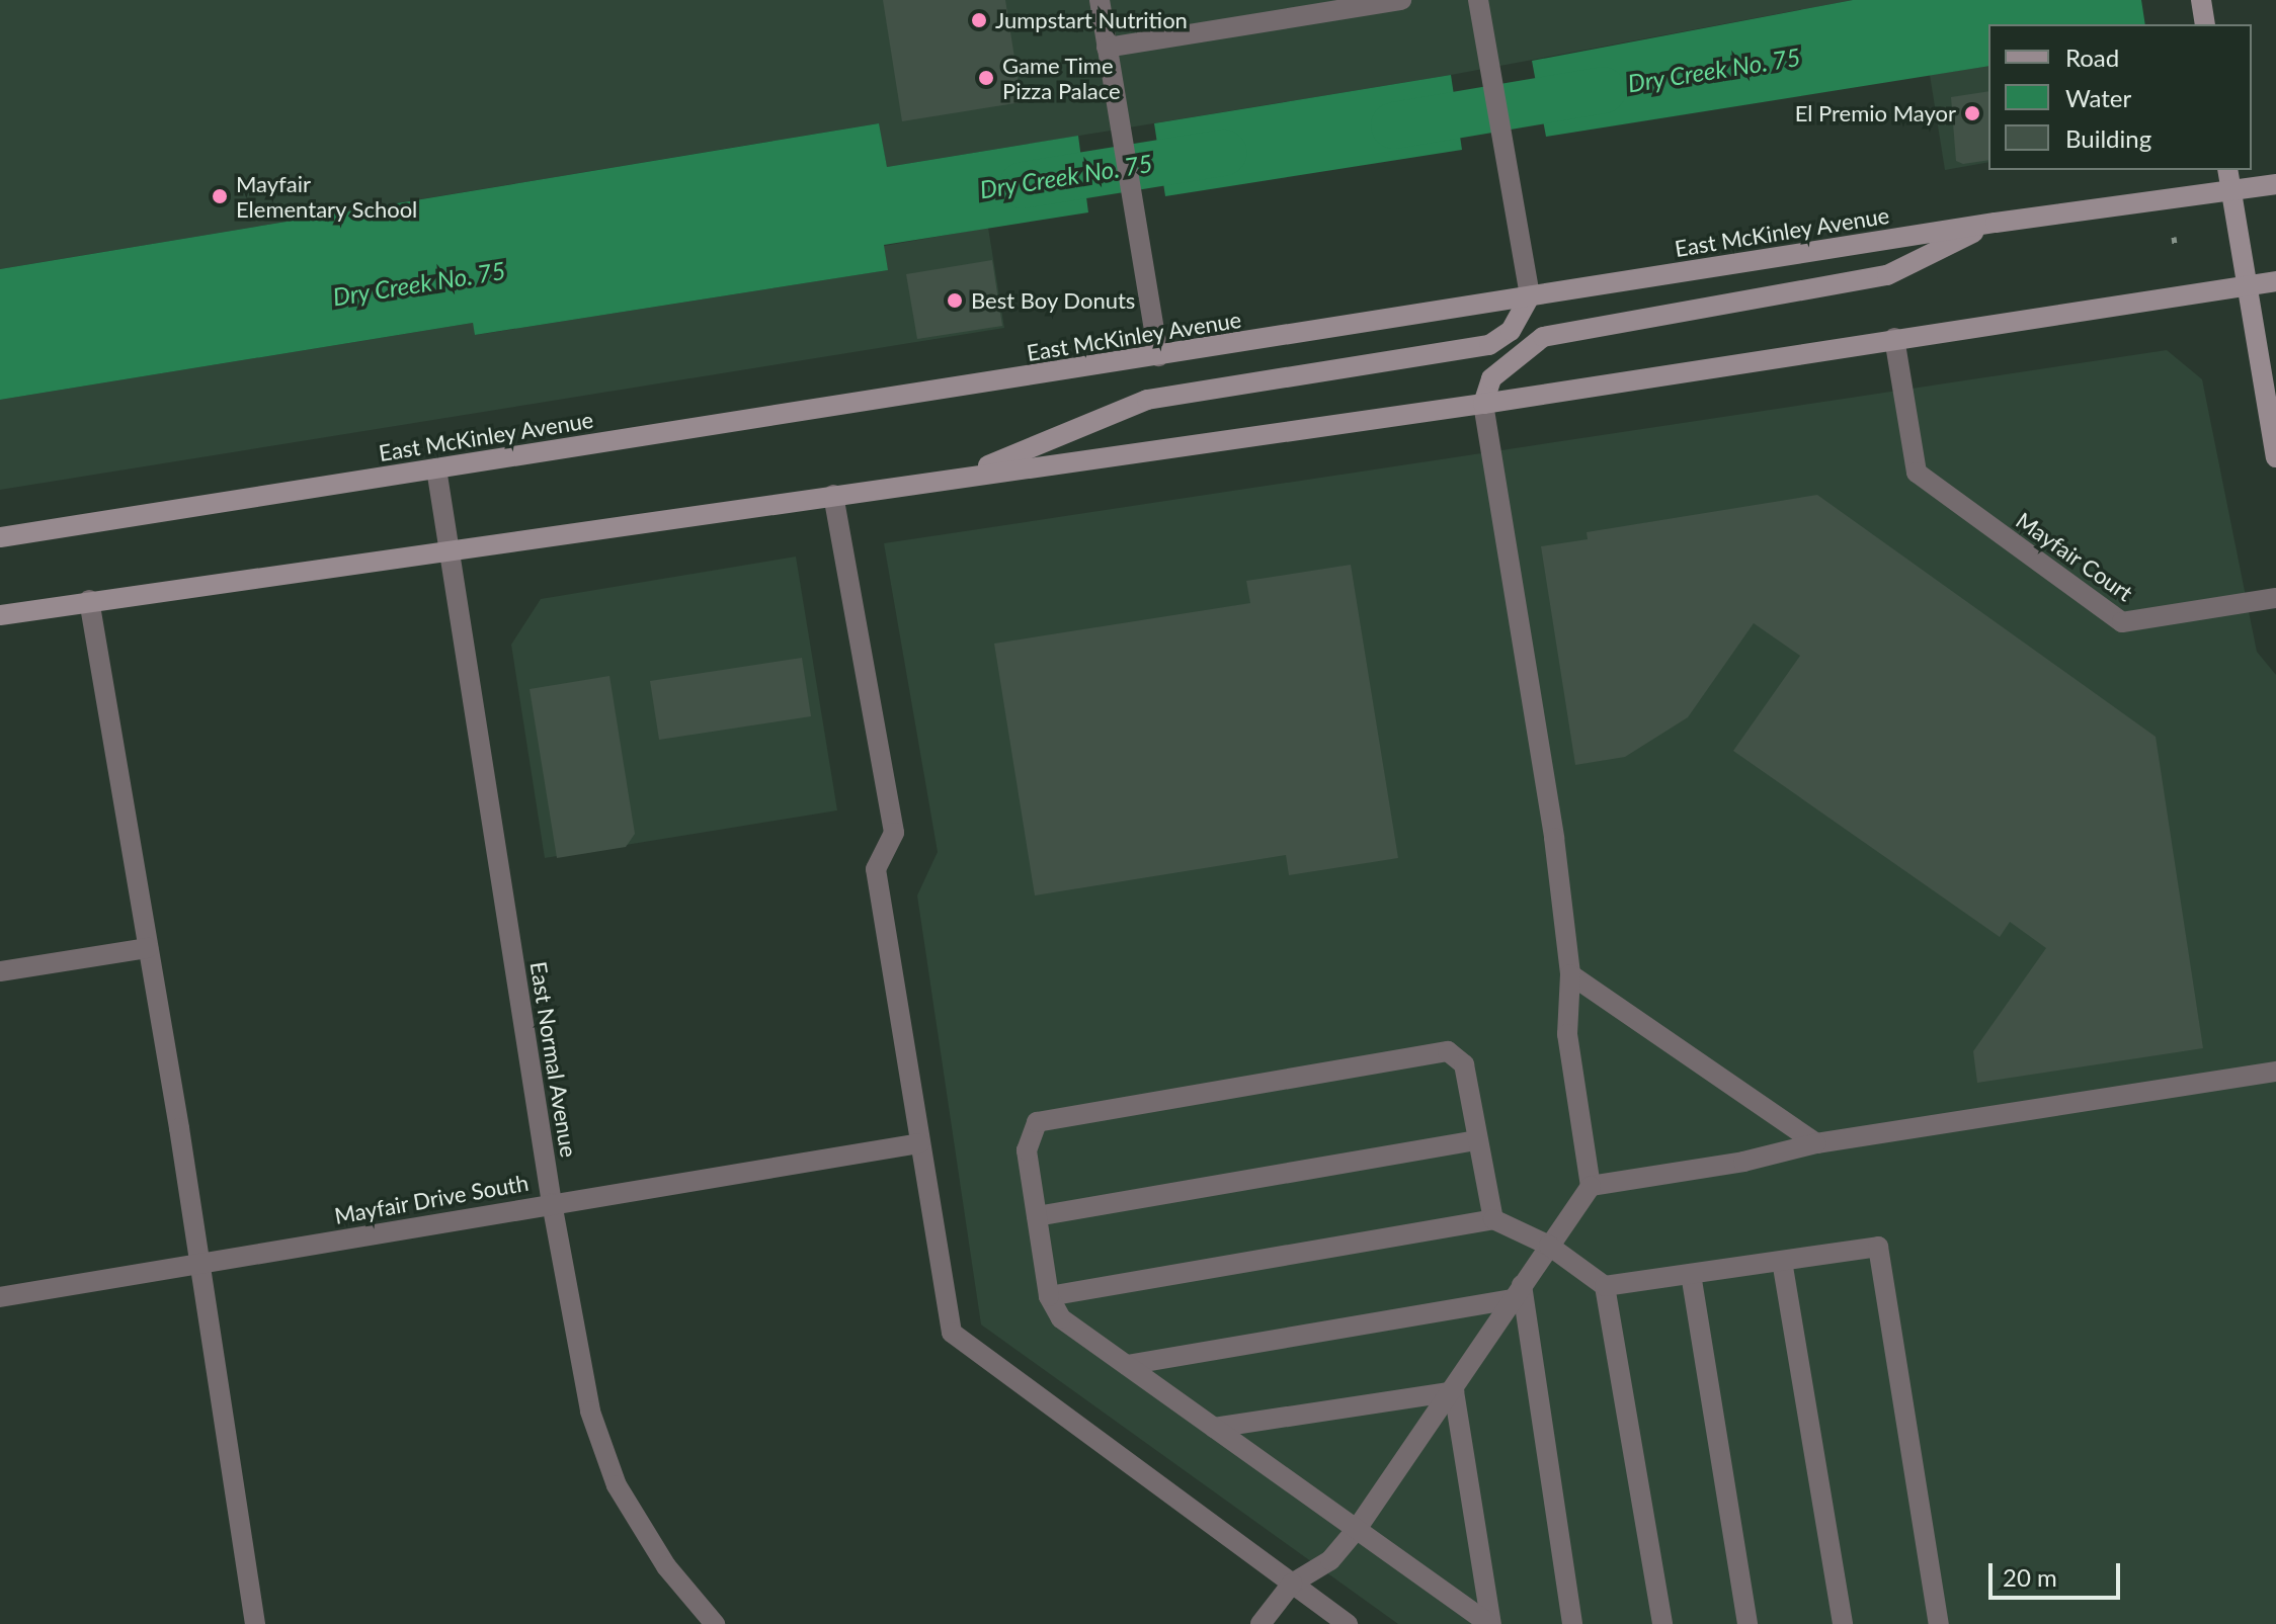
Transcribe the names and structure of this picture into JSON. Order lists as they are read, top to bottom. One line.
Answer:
{"streets":{"main road":["East McKinley Avenue"],"street":["Mayfair Court","East Normal Avenue","Mayfair Drive South"]},"crossings":[["East McKinley Avenue","East Normal Avenue"],["East Normal Avenue","Mayfair Drive South"]],"water":["Dry Creek No. 75"],"places":["Jumpstart Nutrition","Game Time Pizza Palace","El Premio Mayor","Mayfair Elementary School","Best Boy Donuts"],"legend":["Road","Water","Building"],"scale_bar":"20 m"}
